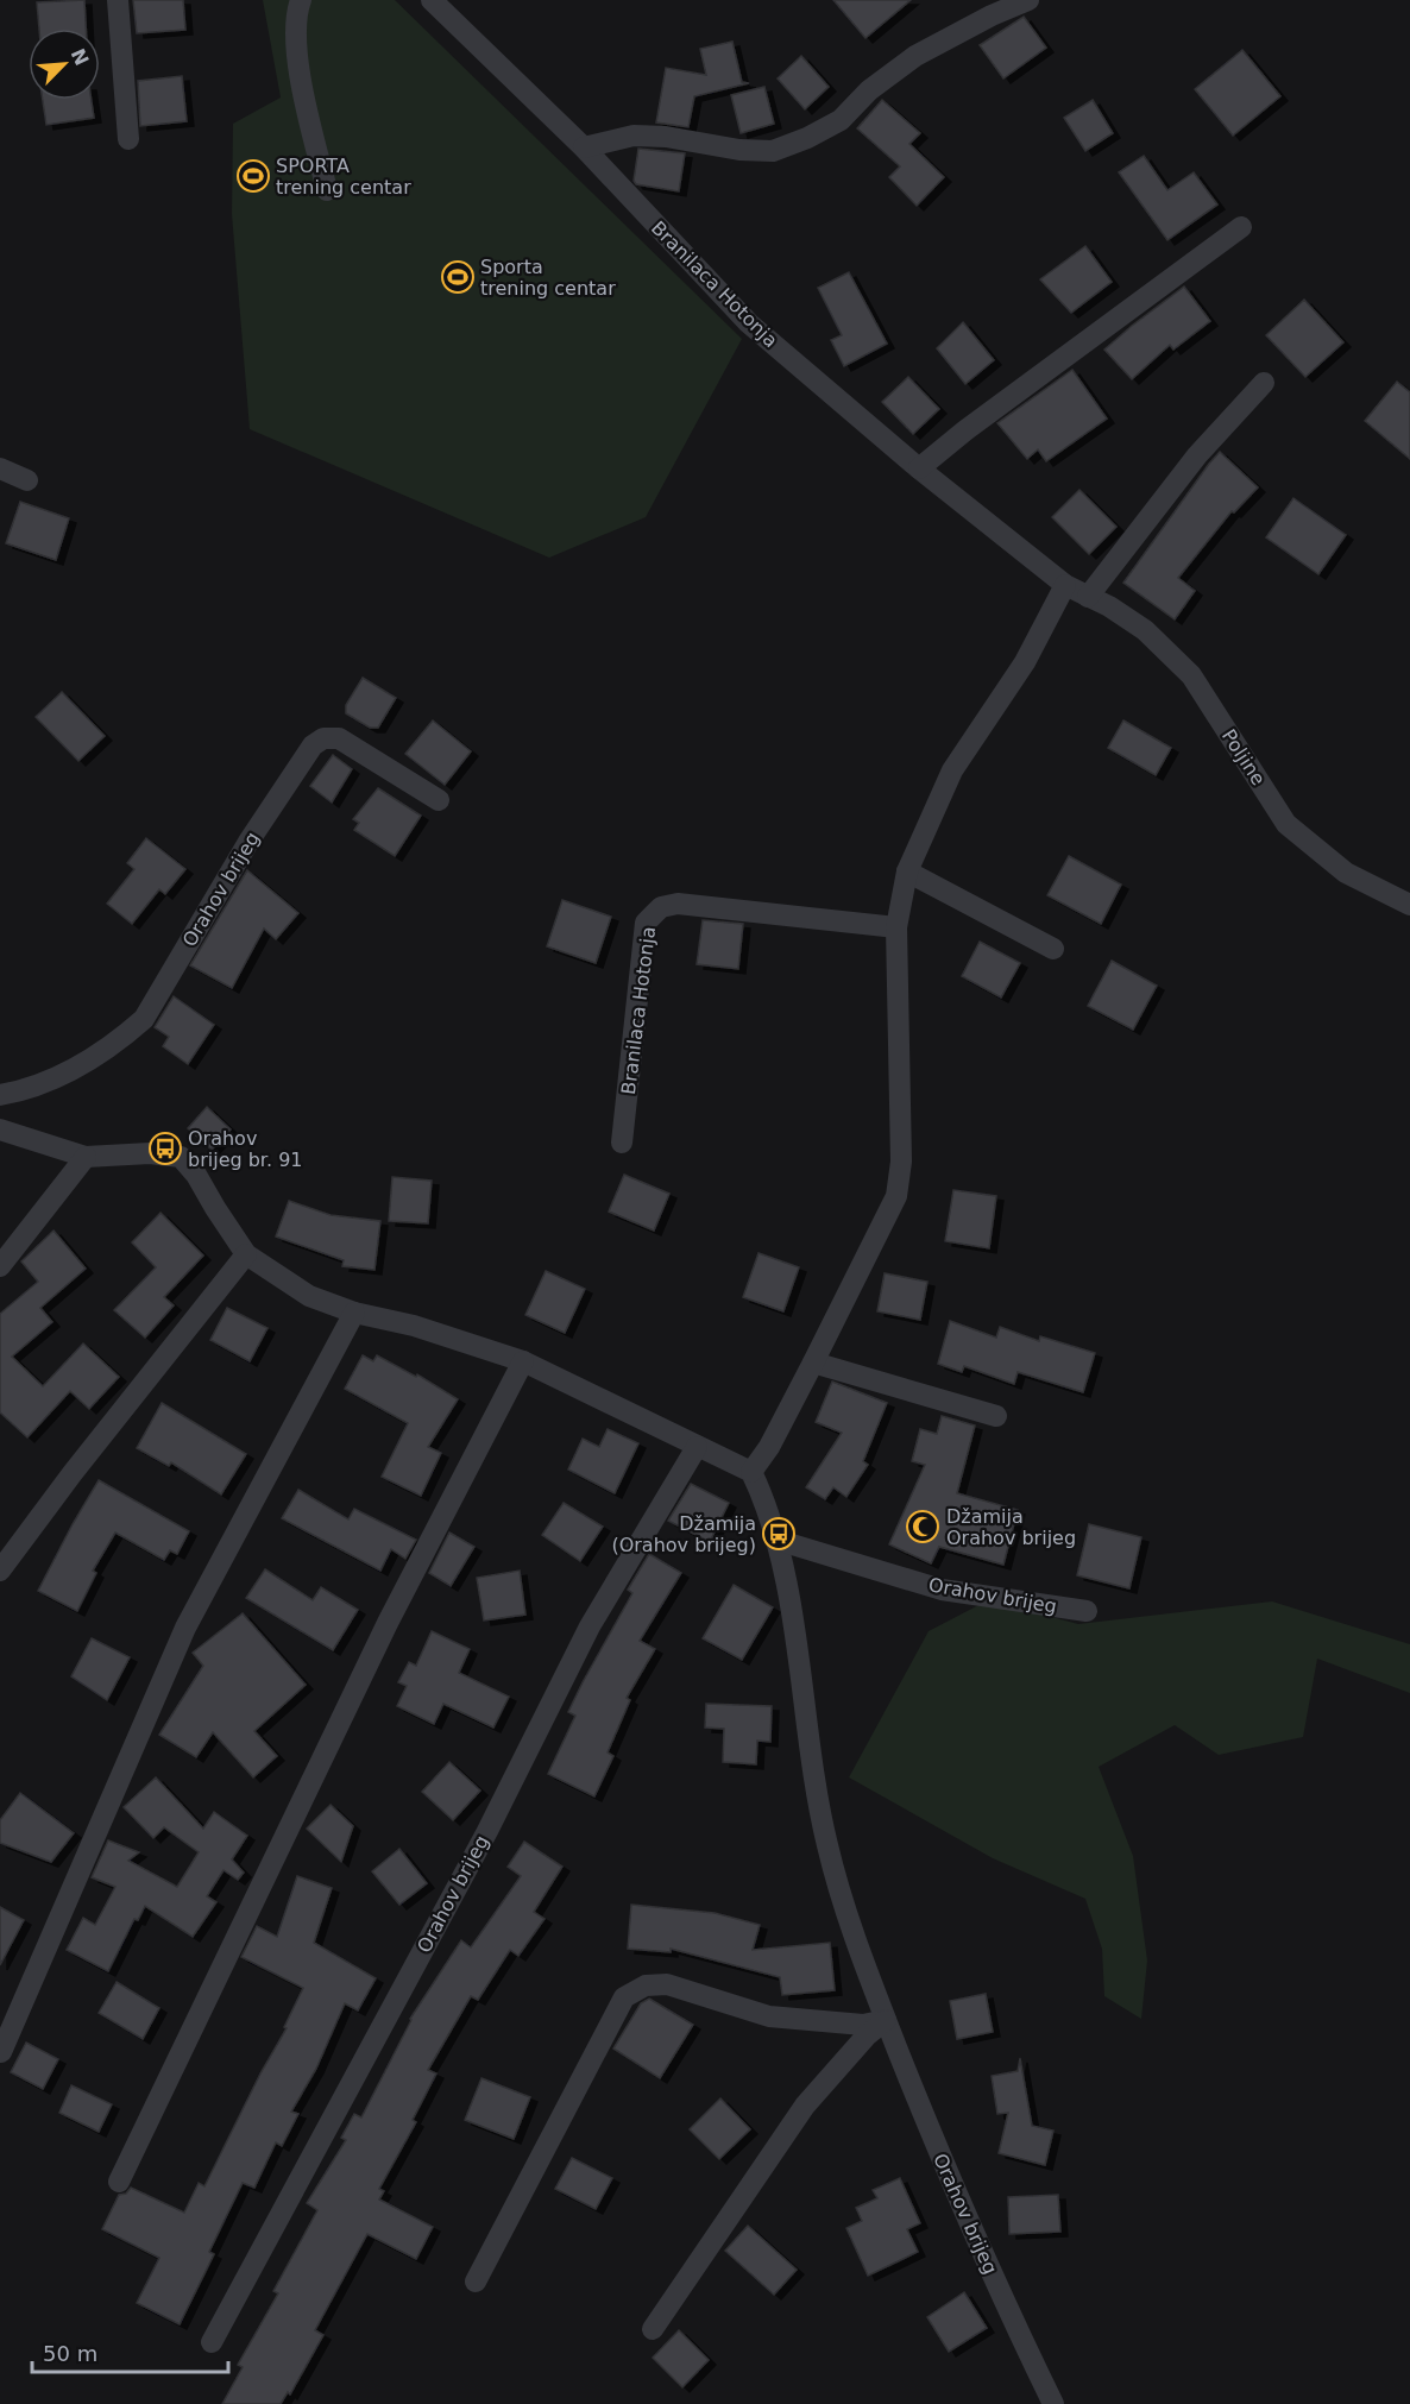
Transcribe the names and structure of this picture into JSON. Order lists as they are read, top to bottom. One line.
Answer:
{"streets":{"street":["Branilaca Hotonja","Poljine","Orahov brijeg"]},"crossings":[["Branilaca Hotonja","Poljine"]],"places":{"sports":["SPORTA trening centar","Sporta trening centar"],"bus stop":["Orahov brijeg br. 91","Džamija (Orahov brijeg)"],"mosque":["Džamija Orahov brijeg"]},"scale_bar":"50 m","north":"top right"}
